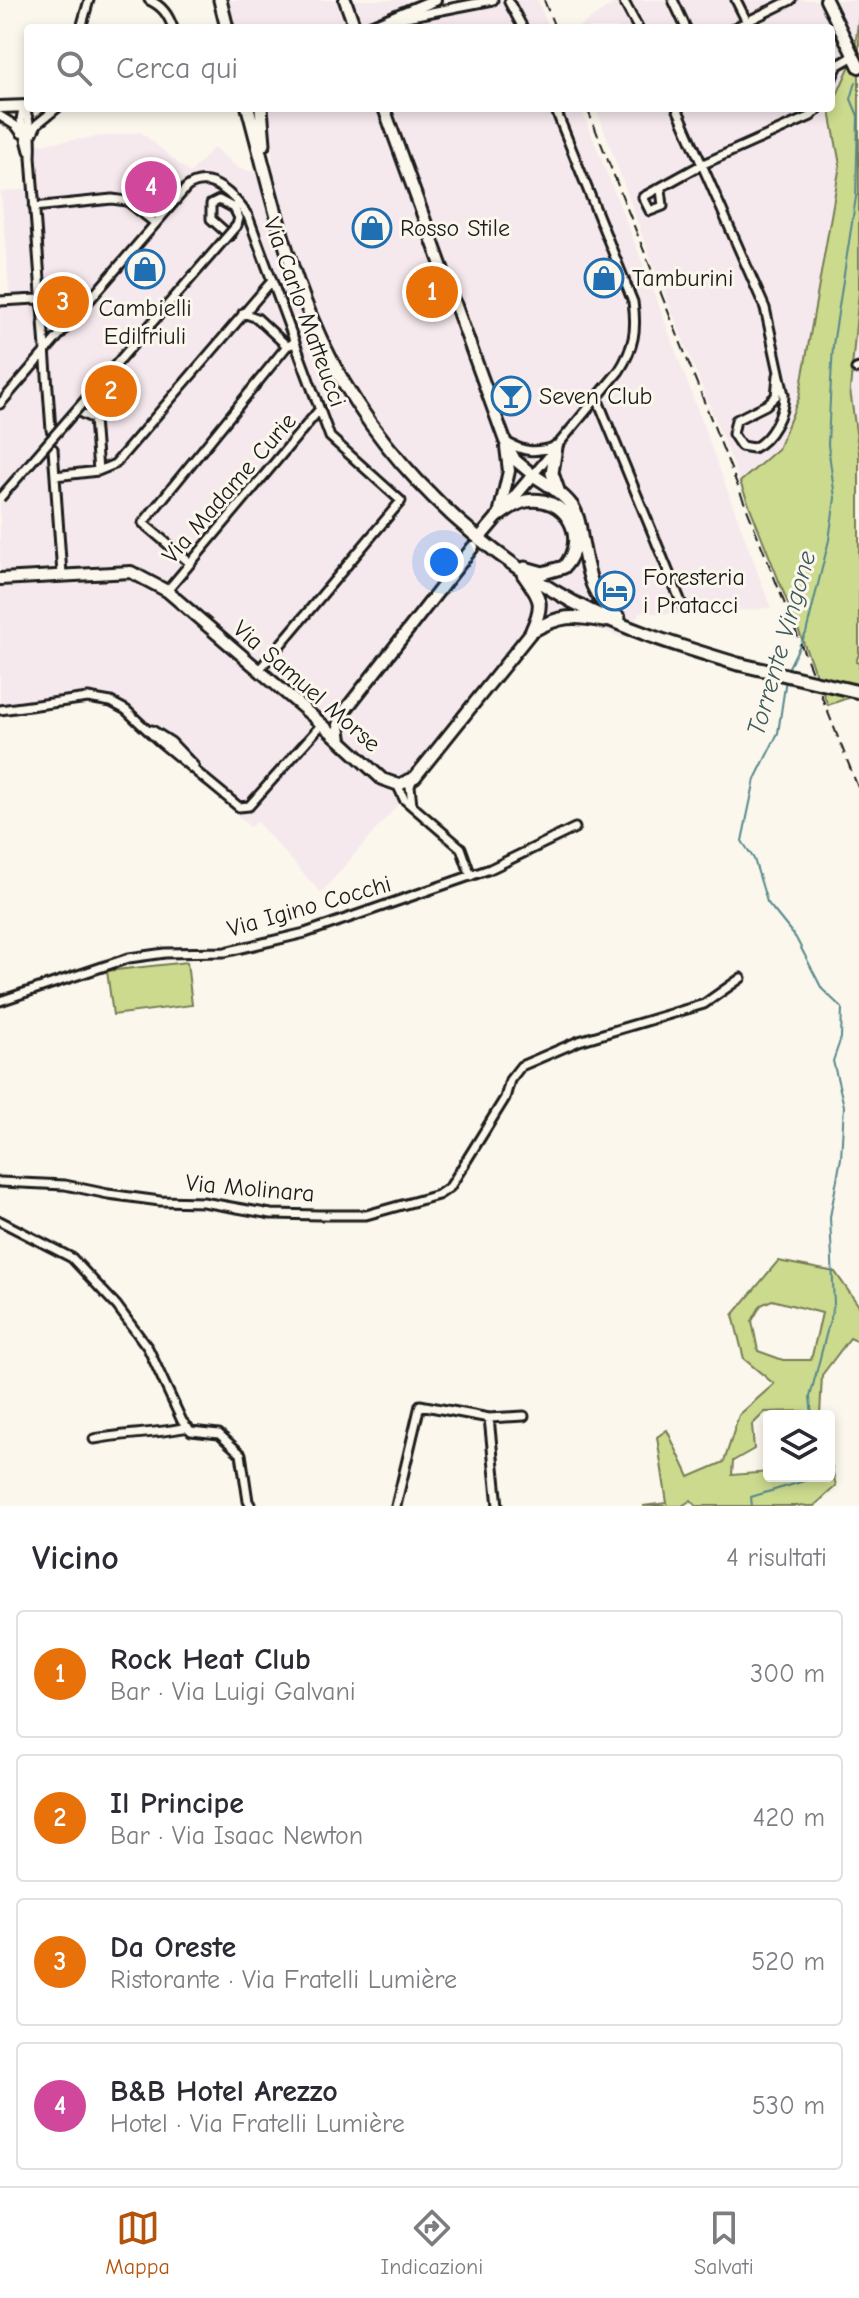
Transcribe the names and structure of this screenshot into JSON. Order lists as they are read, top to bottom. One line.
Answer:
{"streets":{"street":["Via Carlo Matteucci","Via Madame Curie","Via Samuel Morse","Via Igino Cocchi","Via Molinara"]},"crossings":[["Via Carlo Matteucci","Via Madame Curie"],["Via Carlo Matteucci","Via Samuel Morse"],["Via Madame Curie","Via Samuel Morse"]],"water":["Torrente Vingone"],"places":{"shop":["Rosso Stile","Cambielli Edilfriuli","Tamburini"],"bar":["Seven Club"],"hotel":["Foresteria i Pratacci"]},"page":{"search":"Cerca qui","pins":["4","1","3","2"],"heading":["Vicino","4 risultati"],"list":[{"mark":"1","name":"Rock Heat Club","note":"Bar · Via Luigi Galvani","value":"300 m"},{"mark":"2","name":"Il Principe","note":"Bar · Via Isaac Newton","value":"420 m"},{"mark":"3","name":"Da Oreste","note":"Ristorante · Via Fratelli Lumière","value":"520 m"},{"mark":"4","name":"B&B Hotel Arezzo","note":"Hotel · Via Fratelli Lumière","value":"530 m"}],"nav":["Mappa","Indicazioni","Salvati"]}}
